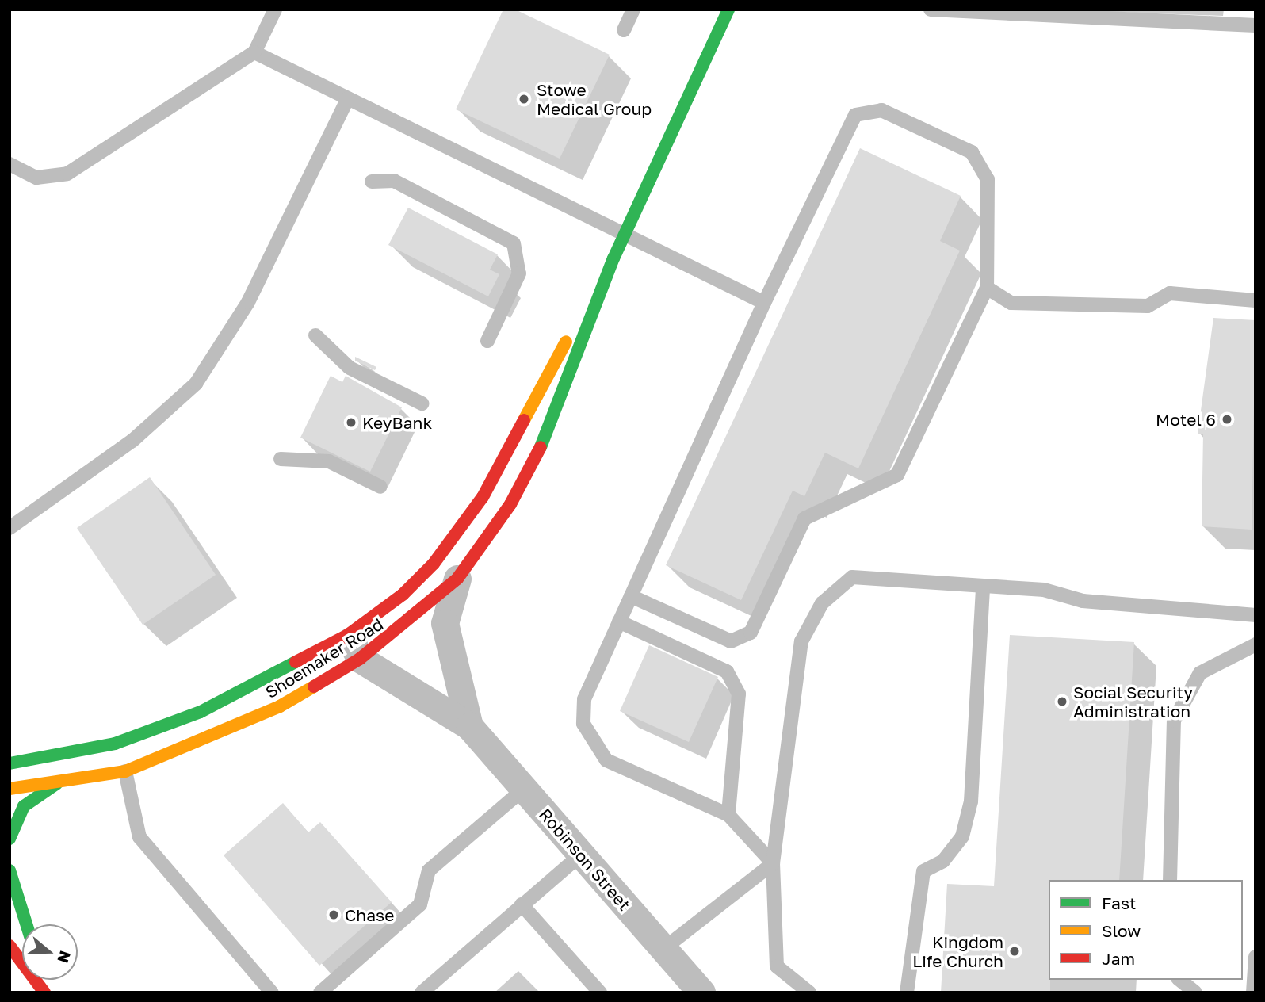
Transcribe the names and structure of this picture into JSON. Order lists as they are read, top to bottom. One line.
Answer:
{"streets":{"main road":["Shoemaker Road"],"street":["Robinson Street"]},"crossings":[["Shoemaker Road","Robinson Street"]],"places":["Stowe Medical Group","Motel 6","KeyBank","Social Security Administration","Chase","Kingdom Life Church"],"legend":["Fast","Slow","Jam"],"north":"right"}
